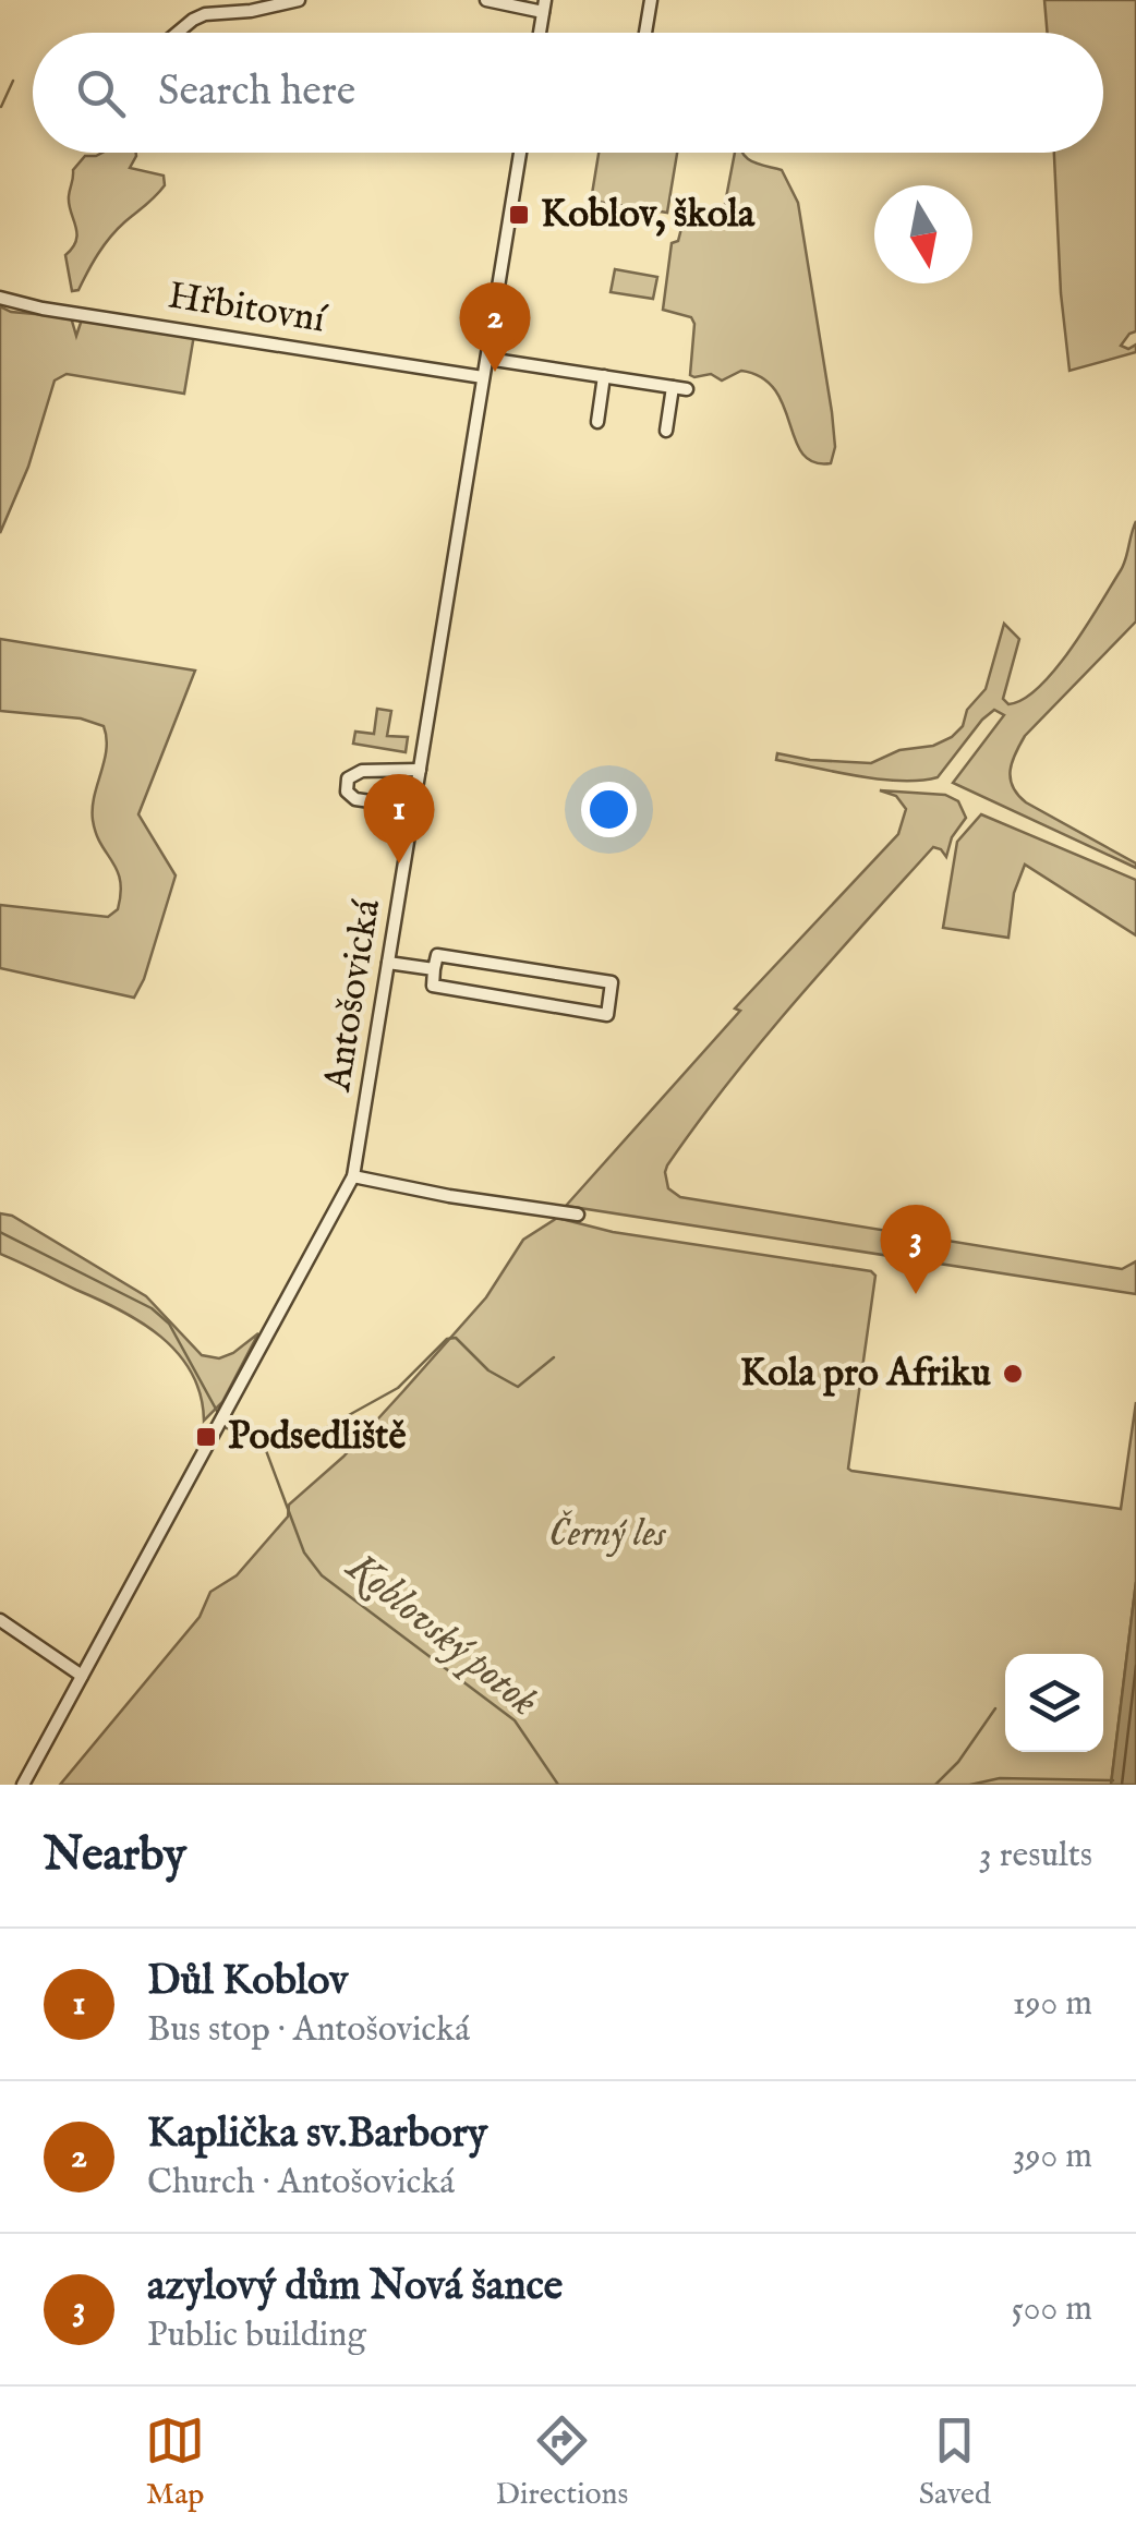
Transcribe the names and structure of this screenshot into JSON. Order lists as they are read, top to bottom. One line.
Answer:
{"streets":{"street":["Hřbitovní","Antošovická"]},"crossings":[["Hřbitovní","Antošovická"]],"water":["Koblovský potok"],"parks":["Černý les"],"places":{"transit":["Koblov, škola","Podsedliště"],"other":["Kola pro Afriku"]},"north":"bottom","page":{"search":"Search here","pins":["2","1","3"],"heading":["Nearby","3 results"],"list":[{"mark":"1","name":"Důl Koblov","note":"Bus stop · Antošovická","value":"190 m"},{"mark":"2","name":"Kaplička sv.Barbory","note":"Church · Antošovická","value":"390 m"},{"mark":"3","name":"azylový dům Nová šance","note":"Public building","value":"500 m"}],"nav":["Map","Directions","Saved"]}}
